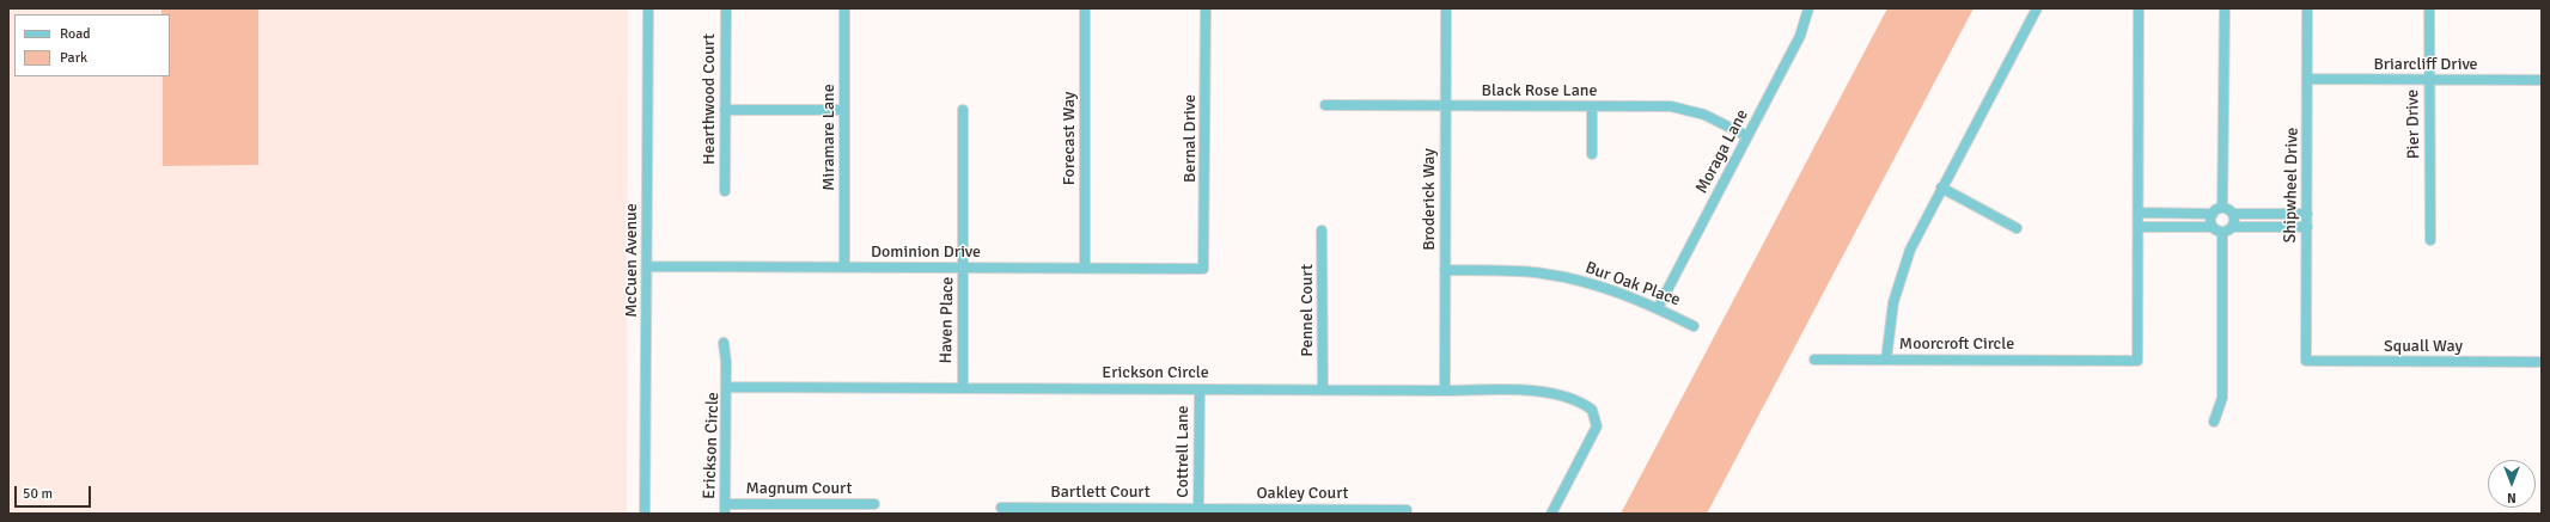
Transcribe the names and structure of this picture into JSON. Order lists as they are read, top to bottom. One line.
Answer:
{"streets":{"street":["Briarcliff Drive","Black Rose Lane","Hearthwood Court","Pier Drive","Miramare Lane","Forecast Way","Bernal Drive","Moraga Lane","Shipwheel Drive","Broderick Way","Dominion Drive","McCuen Avenue","Bur Oak Place","Pennel Court","Haven Place","Moorcroft Circle","Squall Way","Erickson Circle","Cottrell Lane","Magnum Court","Bartlett Court","Oakley Court"]},"crossings":[["Briarcliff Drive","Pier Drive"],["Briarcliff Drive","Shipwheel Drive"],["Black Rose Lane","Moraga Lane"],["Black Rose Lane","Broderick Way"],["Miramare Lane","Dominion Drive"],["Forecast Way","Dominion Drive"],["Bernal Drive","Dominion Drive"],["Moraga Lane","Bur Oak Place"],["Shipwheel Drive","Squall Way"],["Broderick Way","Bur Oak Place"],["Broderick Way","Erickson Circle"],["Dominion Drive","McCuen Avenue"],["Dominion Drive","Haven Place"],["Pennel Court","Erickson Circle"],["Haven Place","Erickson Circle"],["Erickson Circle","Cottrell Lane"],["Erickson Circle","Magnum Court"],["Cottrell Lane","Bartlett Court"],["Cottrell Lane","Oakley Court"],["Bartlett Court","Oakley Court"]],"legend":["Road","Park"],"scale_bar":"50 m","north":"bottom"}
